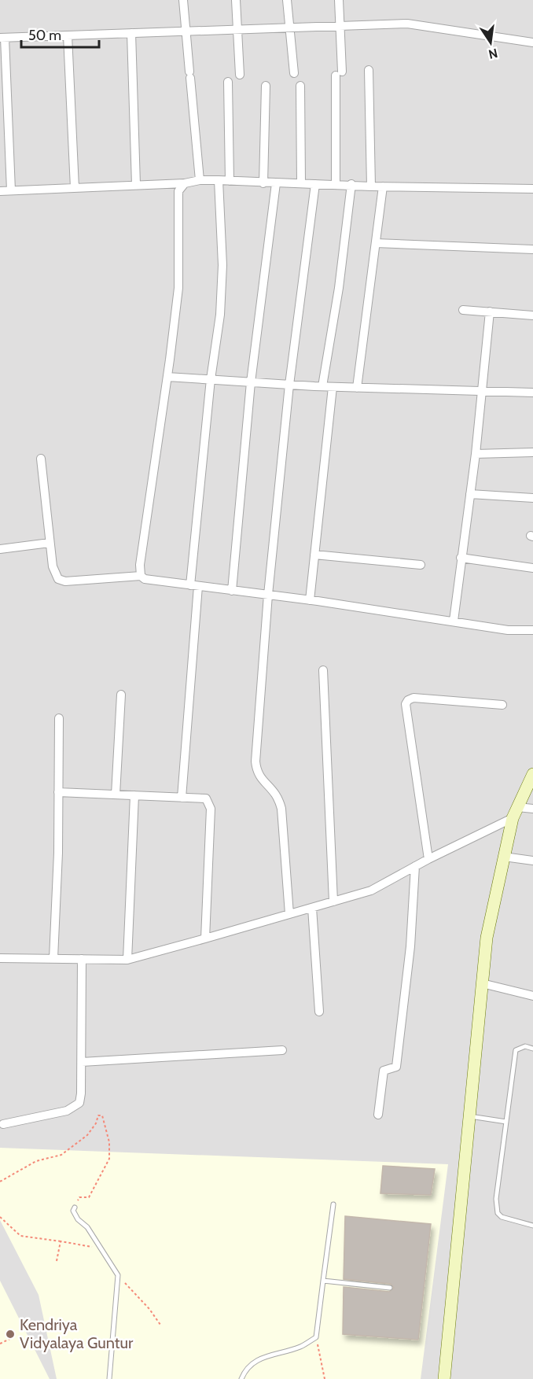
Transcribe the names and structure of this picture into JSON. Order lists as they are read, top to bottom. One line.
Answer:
{"places":["Kendriya Vidyalaya Guntur"],"scale_bar":"50 m","north":"bottom"}
